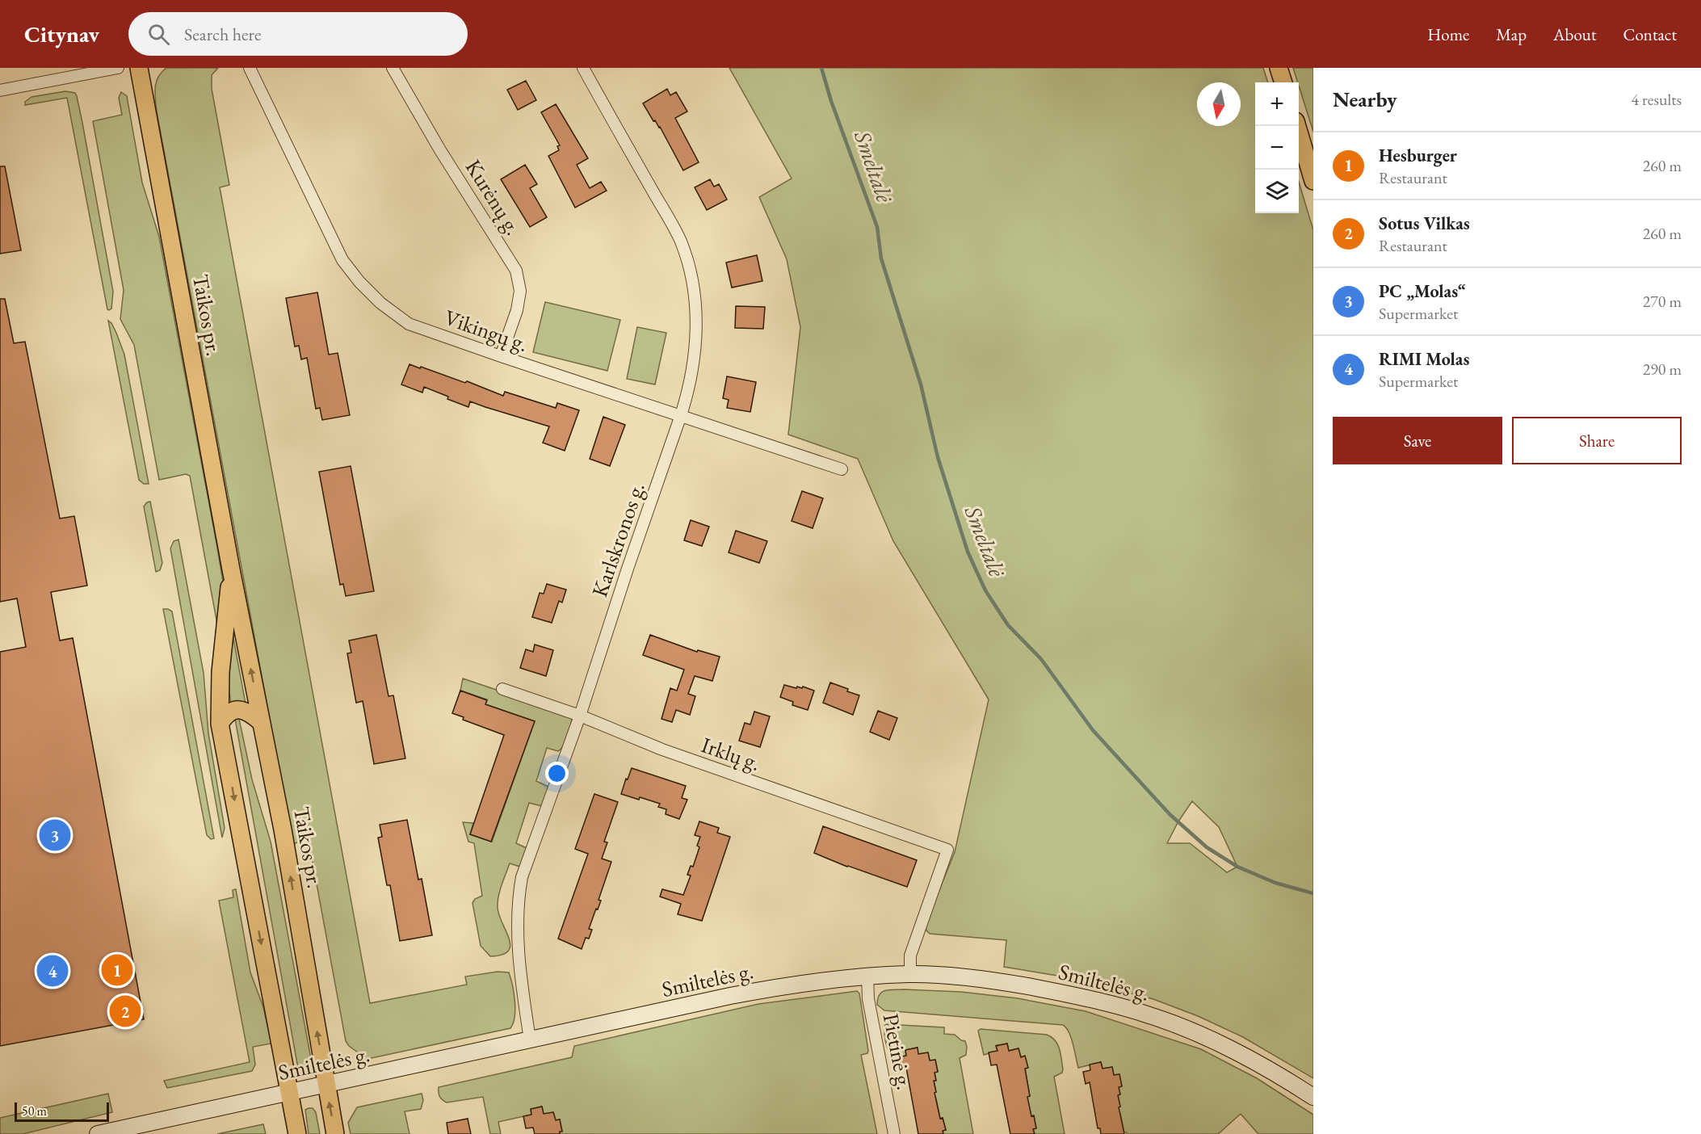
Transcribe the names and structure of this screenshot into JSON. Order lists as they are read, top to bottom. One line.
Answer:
{"streets":{"main road":["Taikos pr."],"street":["Kurėnų g.","Vikingų g.","Karlskronos g.","Irklų g.","Smiltelės g.","Pietinė g."]},"crossings":[["Kurėnų g.","Vikingų g."],["Taikos pr.","Smiltelės g."],["Vikingų g.","Karlskronos g."],["Karlskronos g.","Irklų g."],["Karlskronos g.","Smiltelės g."],["Irklų g.","Smiltelės g."],["Smiltelės g.","Pietinė g."]],"water":["Smeltalė"],"scale_bar":"50 m","north":"bottom","page":{"header":"Citynav","search":"Search here","nav":["Home","Map","About","Contact"],"heading":["Nearby","4 results"],"map_buttons":["+","−"],"list":[{"mark":"1","name":"Hesburger","note":"Restaurant","value":"260 m"},{"mark":"2","name":"Sotus Vilkas","note":"Restaurant","value":"260 m"},{"mark":"3","name":"PC „Molas“","note":"Supermarket","value":"270 m"},{"mark":"4","name":"RIMI Molas","note":"Supermarket","value":"290 m"}],"buttons":["Save","Share"],"pins":["3","1","4","2"],"scale":"50 m"}}
